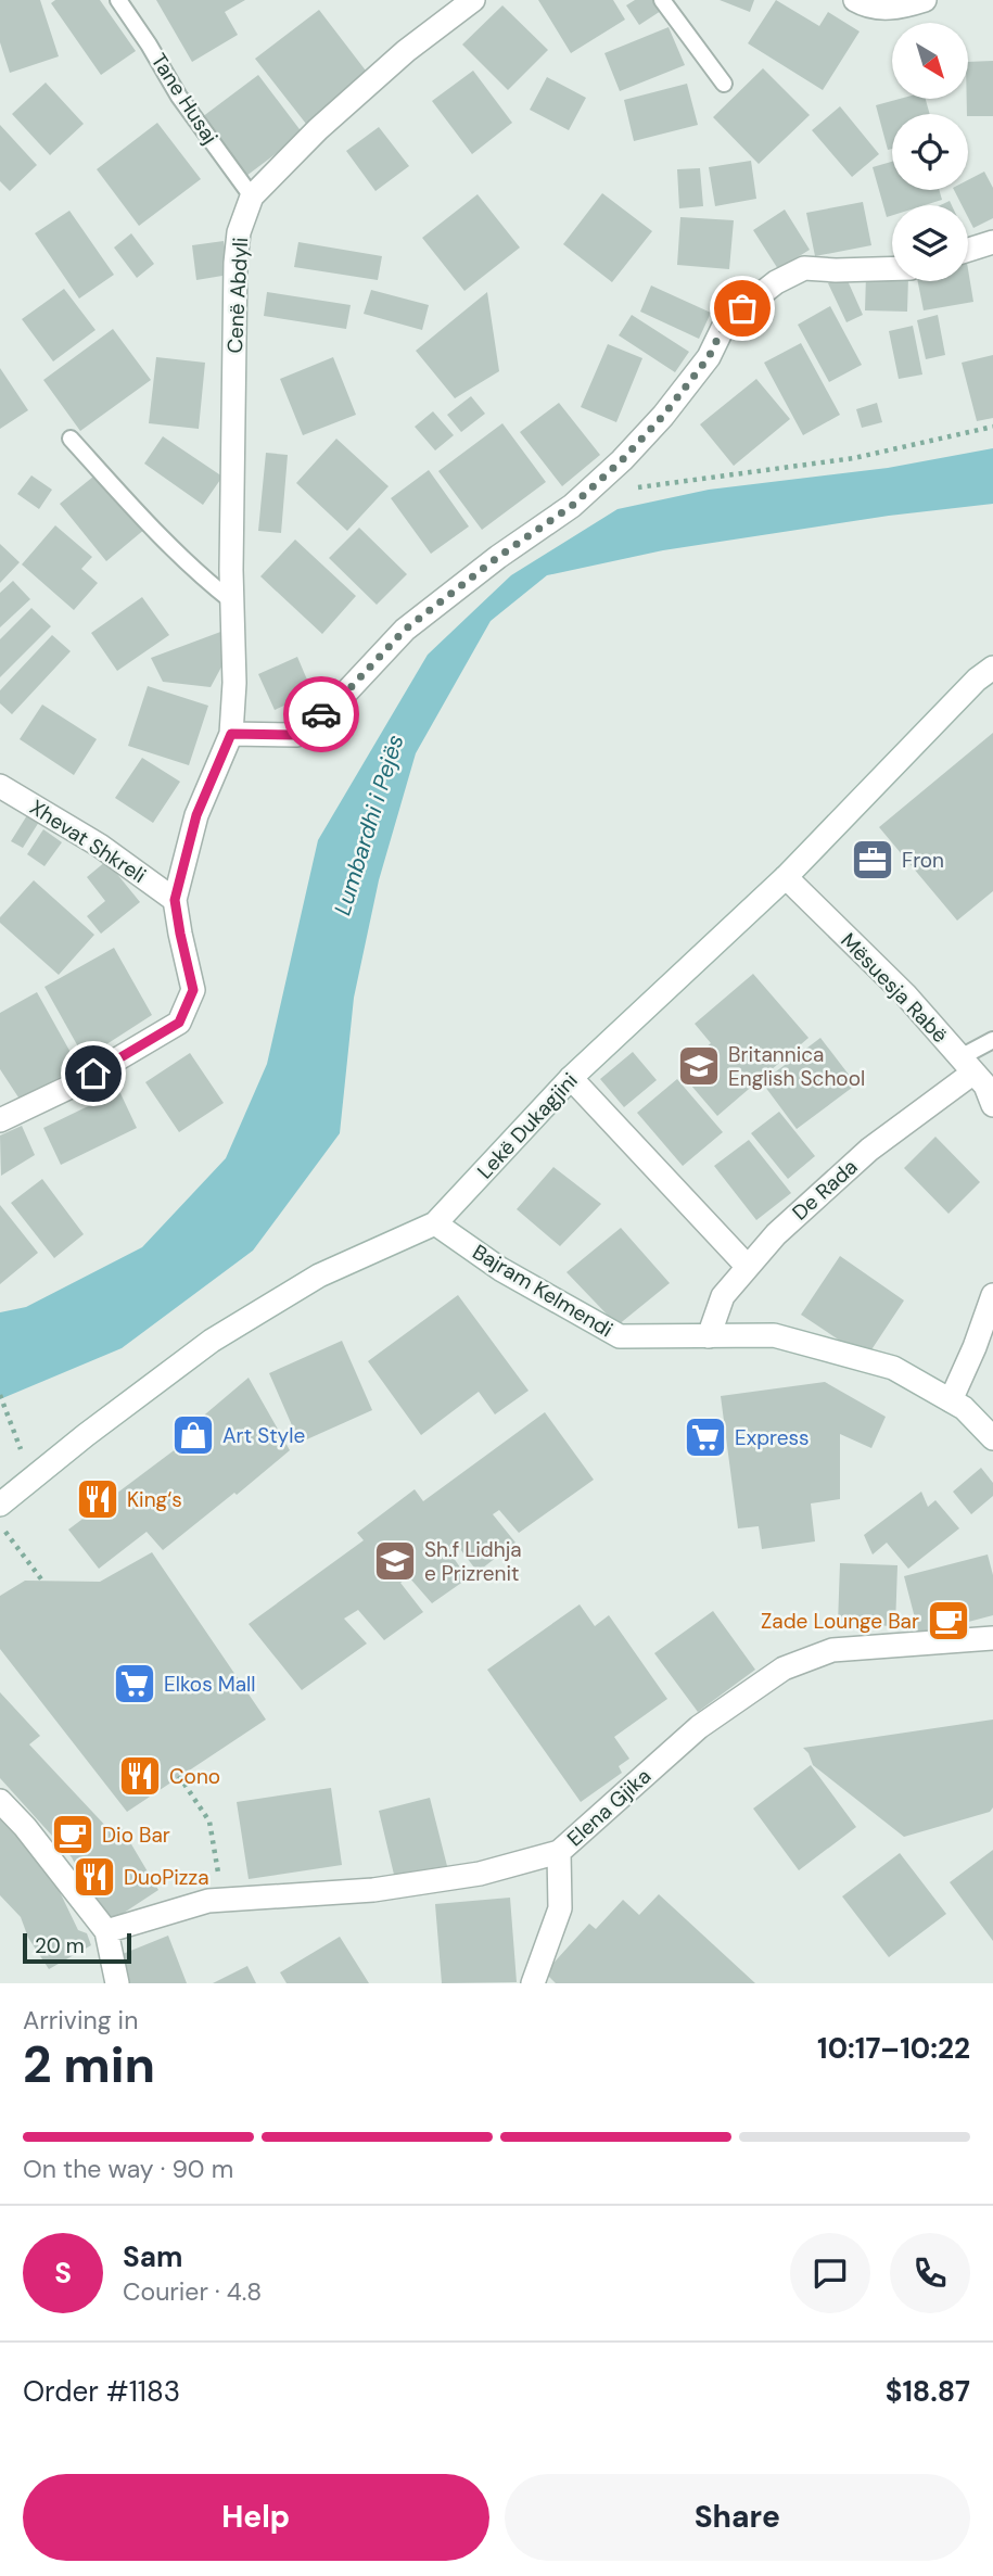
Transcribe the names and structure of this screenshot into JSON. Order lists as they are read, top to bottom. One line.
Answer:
{"streets":{"street":["Cenë Abdyli","Xhevat Shkreli","Mësuesja Rabë","Lekë Dukagjini","De Rada","Bajram Kelmendi","Elena Gjika"],"lane":["Tane Husaj"]},"crossings":[["Tane Husaj","Cenë Abdyli"],["Cenë Abdyli","Xhevat Shkreli"],["Mësuesja Rabë","Lekë Dukagjini"],["Mësuesja Rabë","De Rada"],["Lekë Dukagjini","Bajram Kelmendi"],["De Rada","Bajram Kelmendi"]],"water":["Lumbardhi i Pejës"],"places":{"office":["Fron"],"school or university":["Britannica English School","Sh.f Lidhja e Prizrenit"],"shop":["Art Style"],"supermarket":["Express","Elkos Mall"],"restaurant":["King‘s","Cono","DuoPizza"],"cafe":["Zade Lounge Bar","Dio Bar"]},"scale_bar":"20 m","north":"bottom right","page":{"scale":"20 m","heading":["2 min","Arriving in","10:17–10:22"],"panel":["Sam","Courier · 4.8","Order #1183","$18.87"],"bar":"On the way · 90 m","round":"S","buttons":["Help","Share"]}}
